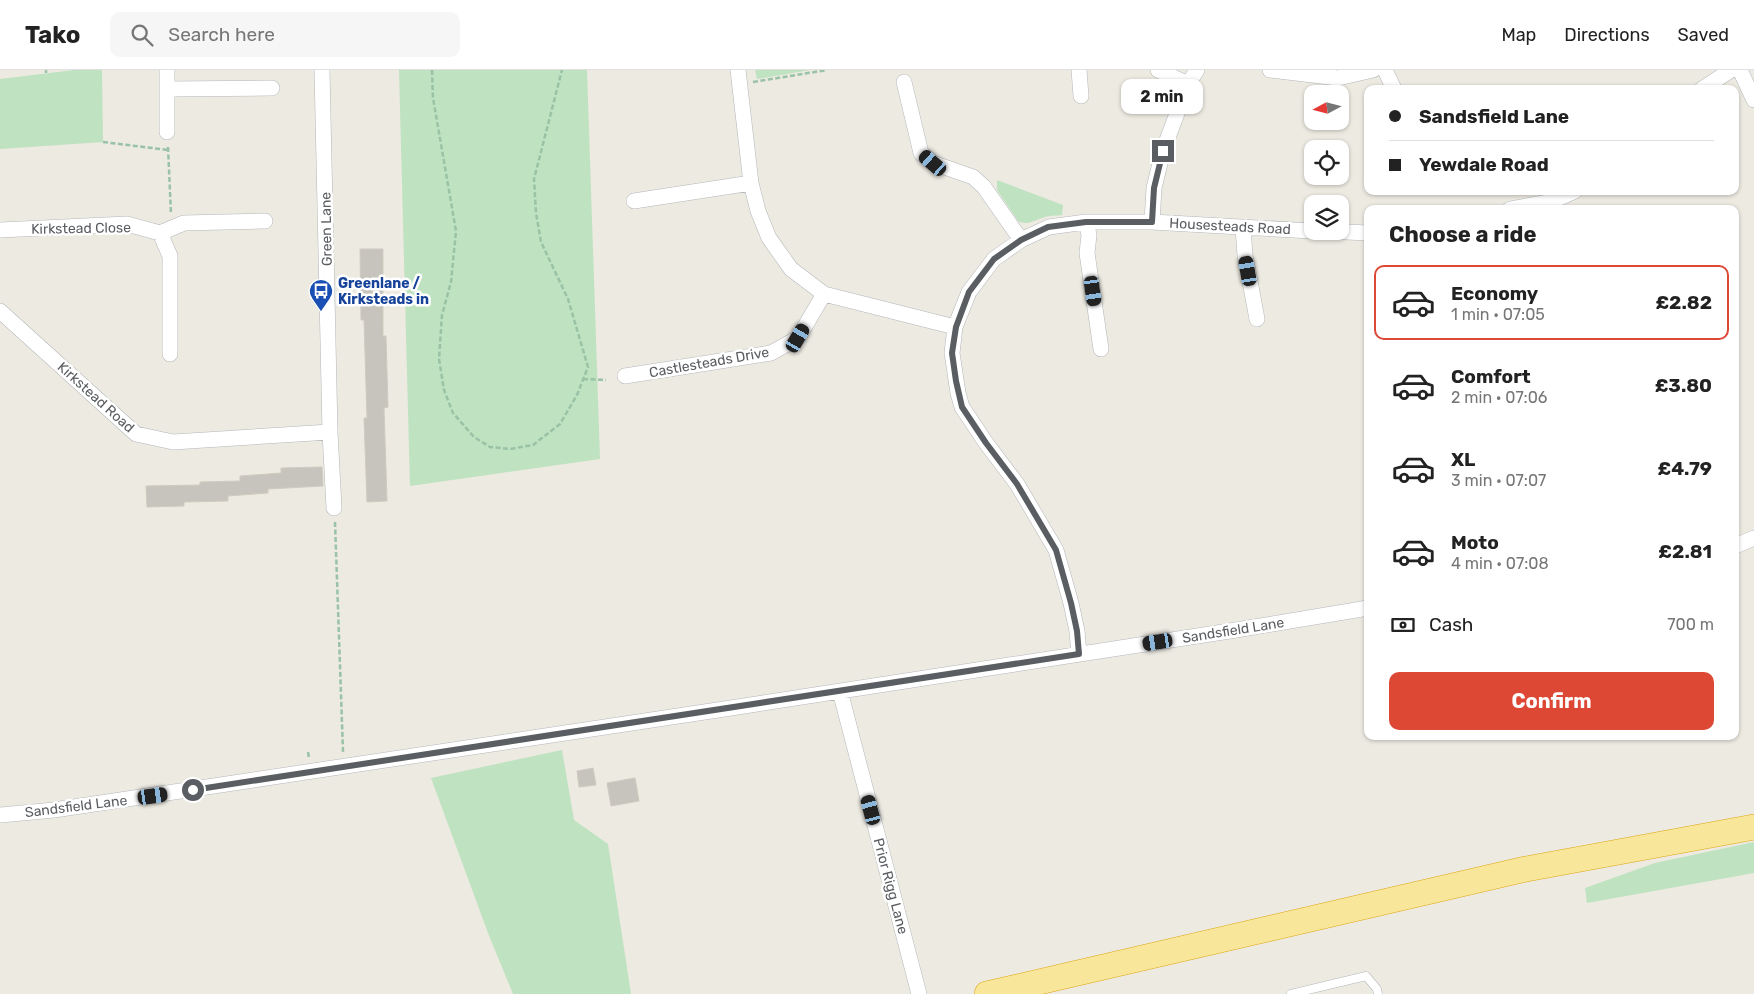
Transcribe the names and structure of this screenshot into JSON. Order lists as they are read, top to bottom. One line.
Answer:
{"streets":{"street":["Housesteads Road","Kirkstead Close","Green Lane","Castlesteads Drive","Kirkstead Road","Sandsfield Lane","Prior Rigg Lane"]},"crossings":[["Housesteads Road","Sandsfield Lane"],["Green Lane","Kirkstead Road"],["Sandsfield Lane","Prior Rigg Lane"]],"places":{"bus stop":["Greenlane / Kirksteads in"]},"north":"left","page":{"header":"Tako","search":"Search here","nav":["Map","Directions","Saved"],"bubble":"2 min","banner":["Sandsfield Lane","Yewdale Road"],"heading":"Choose a ride","list":[{"name":"Economy","note":"1 min · 07:05","value":"£2.82"},{"name":"Comfort","note":"2 min · 07:06","value":"£3.80"},{"name":"XL","note":"3 min · 07:07","value":"£4.79"},{"name":"Moto","note":"4 min · 07:08","value":"£2.81"}],"pay":["Cash","700 m"],"buttons":"Confirm"}}
